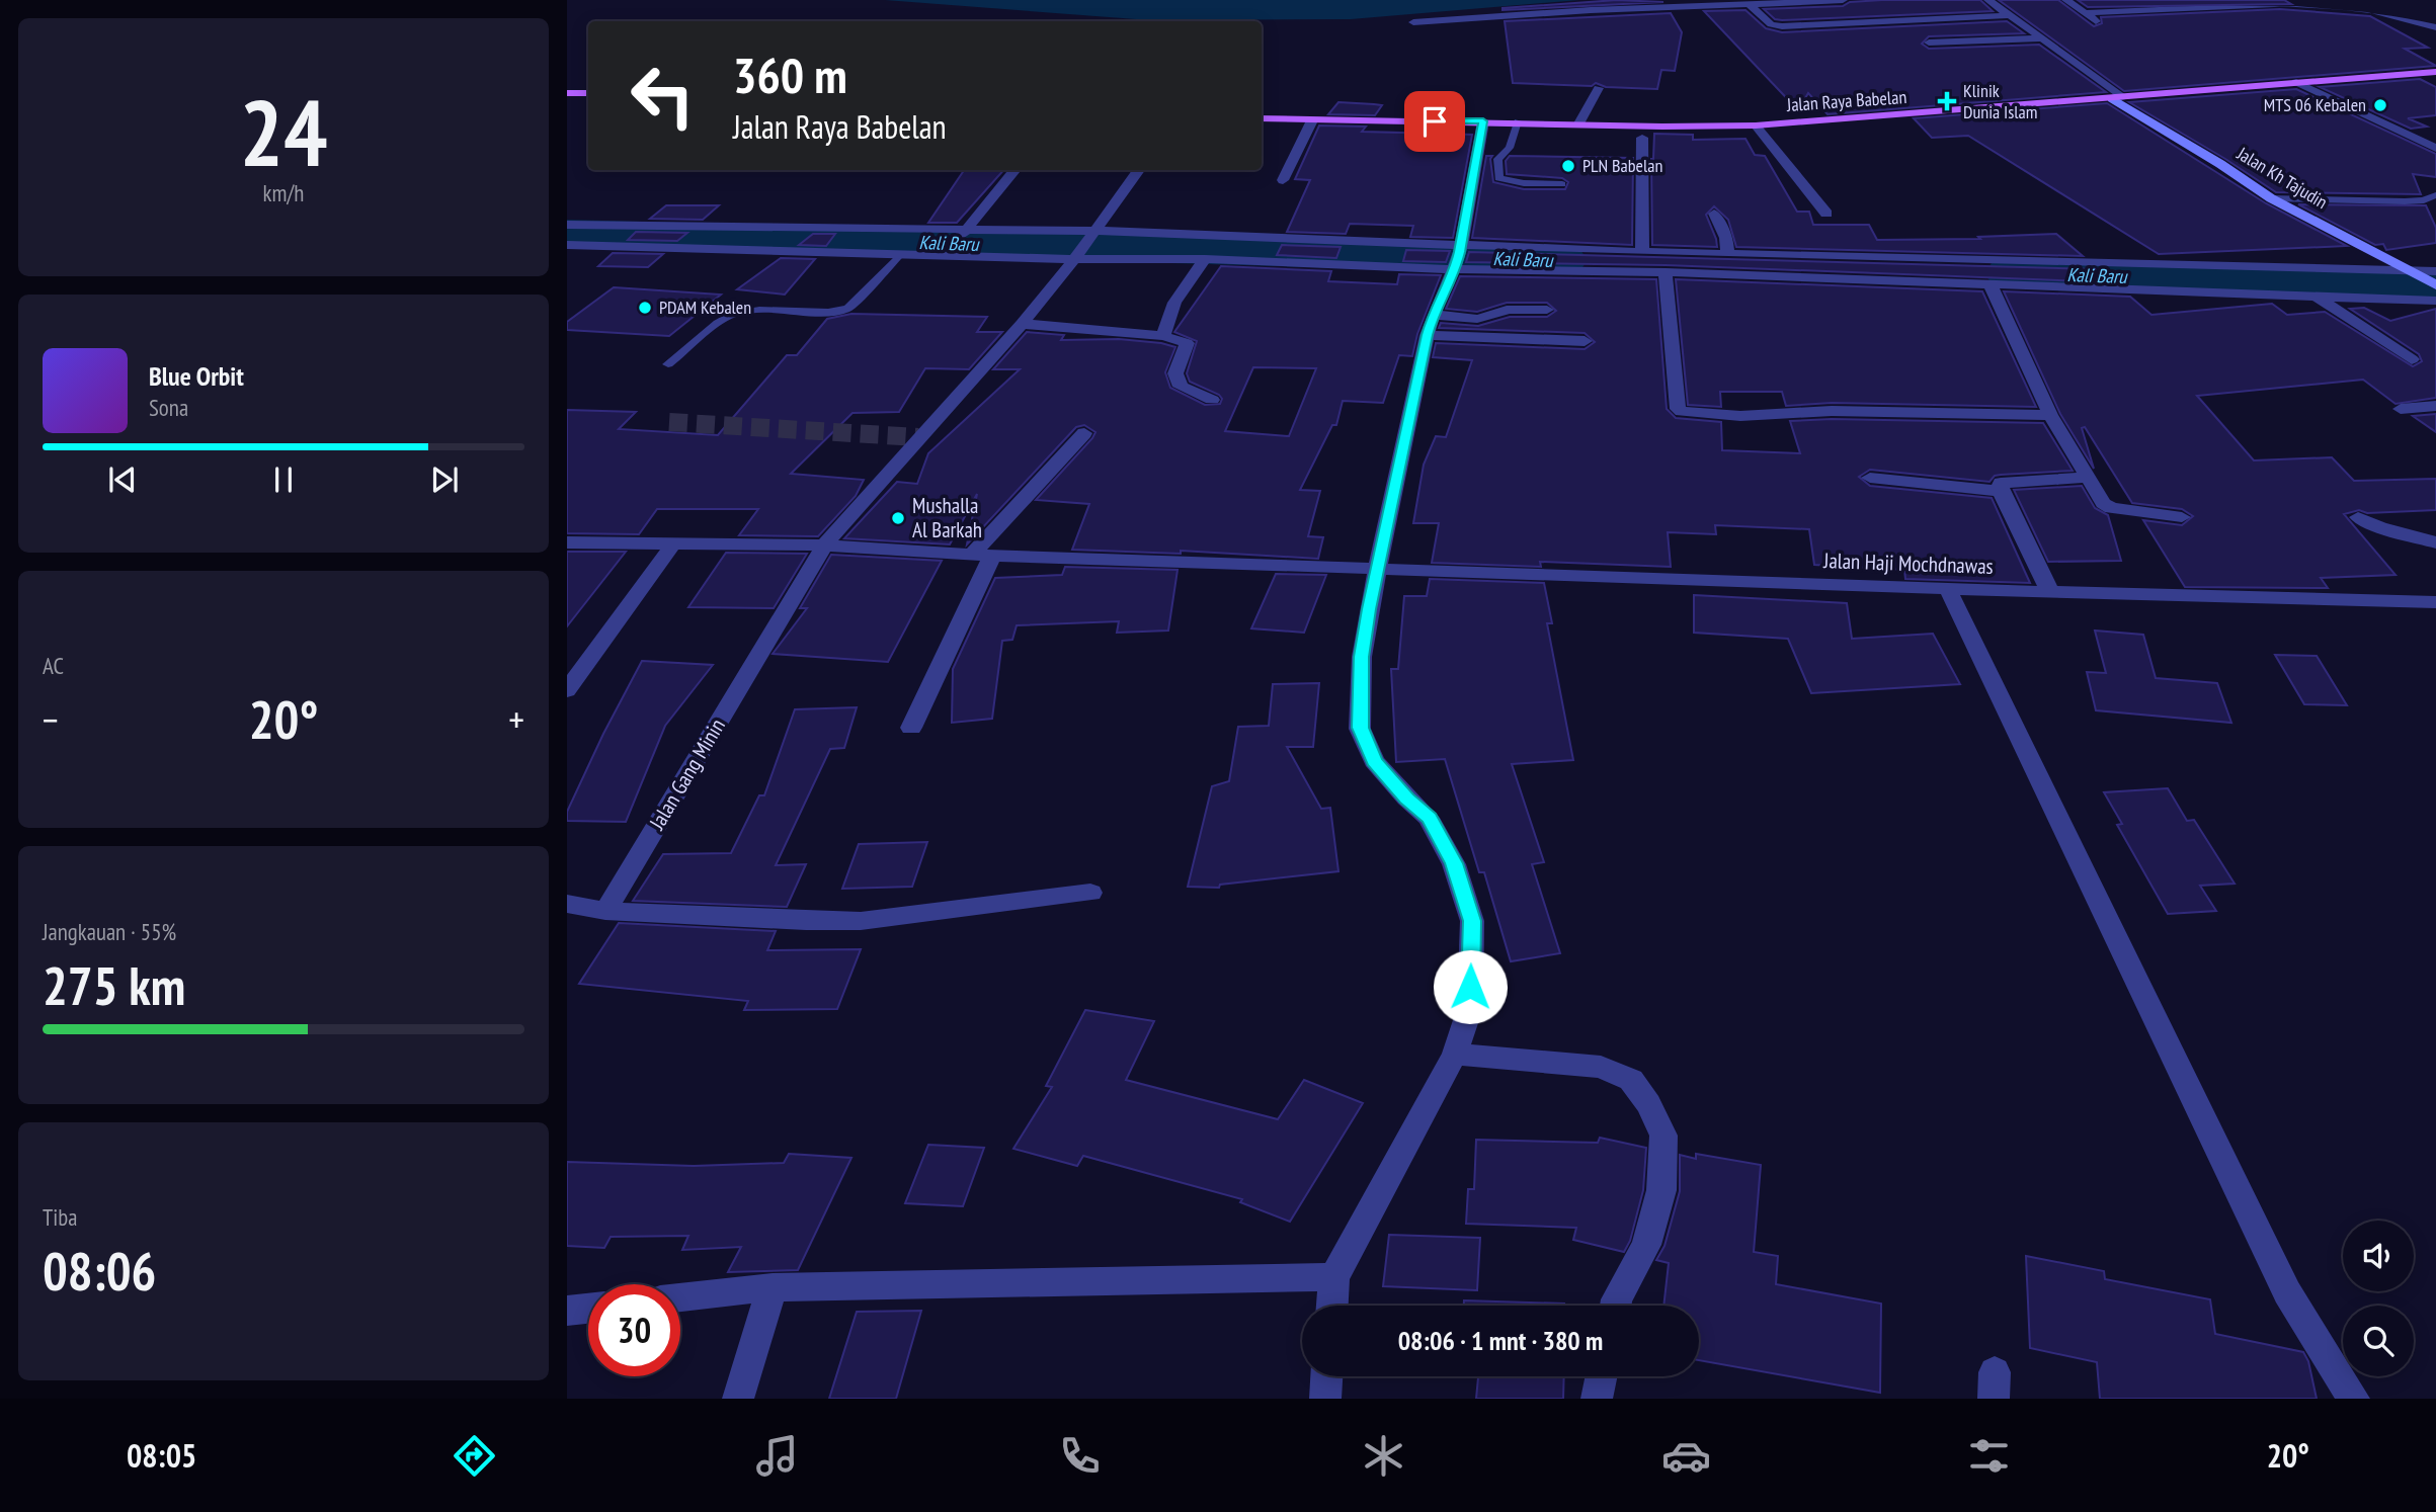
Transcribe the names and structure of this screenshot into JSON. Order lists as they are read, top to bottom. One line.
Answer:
{"streets":{"main road":["Jalan Raya Babelan"],"street":["Jalan Kh Tajudin","Jalan Haji Mochdnawas","Jalan Gang Minin"]},"crossings":[["Jalan Raya Babelan","Jalan Kh Tajudin"],["Jalan Haji Mochdnawas","Jalan Gang Minin"]],"water":["Kali Baru"],"places":{"health":["Klinik Dunia Islam"],"other":["MTS 06 Kebalen","PLN Babelan","PDAM Kebalen","Mushalla Al Barkah"]},"page":{"tile":[["24","km/h"],"AC",["Jangkauan · 55%","275 km"],["Tiba","08:06"]],"turn":["360 m","Jalan Raya Babelan"],"song":["Blue Orbit","Sona"],"heat":["−","20°","+"],"limit":"30","trip":"08:06 · 1 mnt · 380 m","tabs":["08:05","20°"]}}
